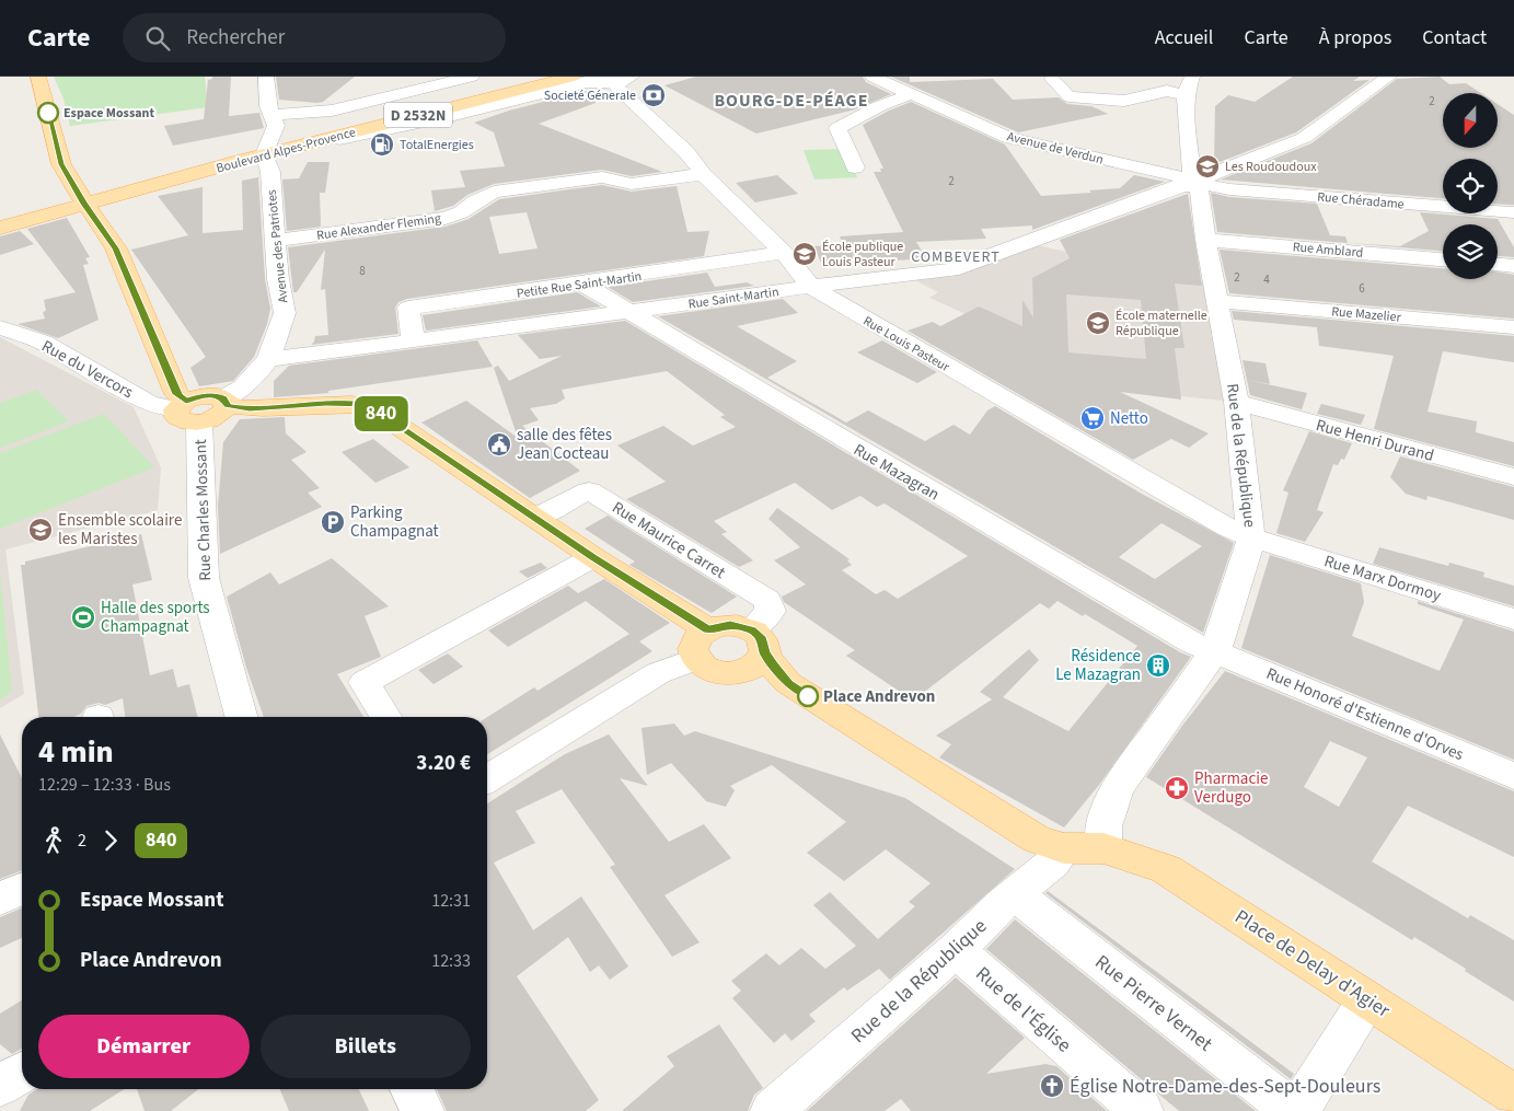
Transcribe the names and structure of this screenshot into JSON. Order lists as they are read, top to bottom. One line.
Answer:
{"streets":{"main road":["D 2532N","Boulevard Alpes-Provence","Place de Delay d'Agier"],"street":["Avenue de Verdun","Rue Chéradame","Rue Alexander Fleming","Avenue des Patriotes","Rue Amblard","Petite Rue Saint-Martin","Rue Saint-Martin","Rue Mazelier","Rue Louis Pasteur","Rue du Vercors","Rue Henri Durand","Rue de la République","Rue Mazagran","Rue Charles Mossant","Rue Maurice Carret","Rue Marx Dormoy","Rue Honoré d'Estienne d'Orves","Rue Pierre Vernet","Rue de l'Église"]},"crossings":[["Avenue de Verdun","Rue Chéradame"],["Avenue de Verdun","Rue Saint-Martin"],["Avenue de Verdun","Rue de la République"],["Boulevard Alpes-Provence","Avenue des Patriotes"],["Rue Chéradame","Rue Saint-Martin"],["Rue Chéradame","Rue de la République"],["Rue Alexander Fleming","Avenue des Patriotes"],["Rue Alexander Fleming","Rue Louis Pasteur"],["Avenue des Patriotes","Rue Saint-Martin"],["Rue Amblard","Rue de la République"],["Petite Rue Saint-Martin","Rue Saint-Martin"],["Petite Rue Saint-Martin","Rue Louis Pasteur"],["Petite Rue Saint-Martin","Rue Mazagran"],["Rue Saint-Martin","Rue Louis Pasteur"],["Rue Saint-Martin","Rue de la République"],["Rue Saint-Martin","Rue Mazagran"],["Rue Mazelier","Rue de la République"],["Rue Louis Pasteur","Rue de la République"],["Rue Louis Pasteur","Rue Marx Dormoy"],["Rue du Vercors","Rue Charles Mossant"],["Rue Henri Durand","Rue de la République"],["Rue de la République","Rue Mazagran"],["Rue de la République","Rue Marx Dormoy"],["Rue de la République","Rue Honoré d'Estienne d'Orves"],["Rue de la République","Place de Delay d'Agier"],["Rue de la République","Rue Pierre Vernet"],["Rue de la République","Rue de l'Église"],["Rue Mazagran","Rue Honoré d'Estienne d'Orves"]],"districts":["BOURG-DE-PÉAGE","COMBEVERT"],"places":{"bank":["Societé Génerale"],"other":["Espace Mossant","Place Andrevon"],"fuel station":["TotalEnergies"],"school or university":["Les Roudoudoux","École publique Louis Pasteur","École maternelle République","Ensemble scolaire les Maristes"],"supermarket":["Netto"],"public building":["salle des fêtes Jean Cocteau"],"parking":["Parking Champagnat"],"sports":["Halle des sports Champagnat"],"building":["Résidence Le Mazagran"],"pharmacy":["Pharmacie Verdugo"],"church":["Église Notre-Dame-des-Sept-Douleurs"]},"lines":["bus line 840"],"house_numbers":["2","2","8","2","4","6"],"north":"bottom","page":{"header":"Carte","search":"Rechercher","nav":["Accueil","Carte","À propos","Contact"],"on_map":"840","heading":["4 min","12:29 – 12:33 · Bus","3.20 €"],"legs":["2","840"],"list":[{"name":"Espace Mossant","value":"12:31"},{"name":"Place Andrevon","value":"12:33"}],"buttons":["Démarrer","Billets"]}}
